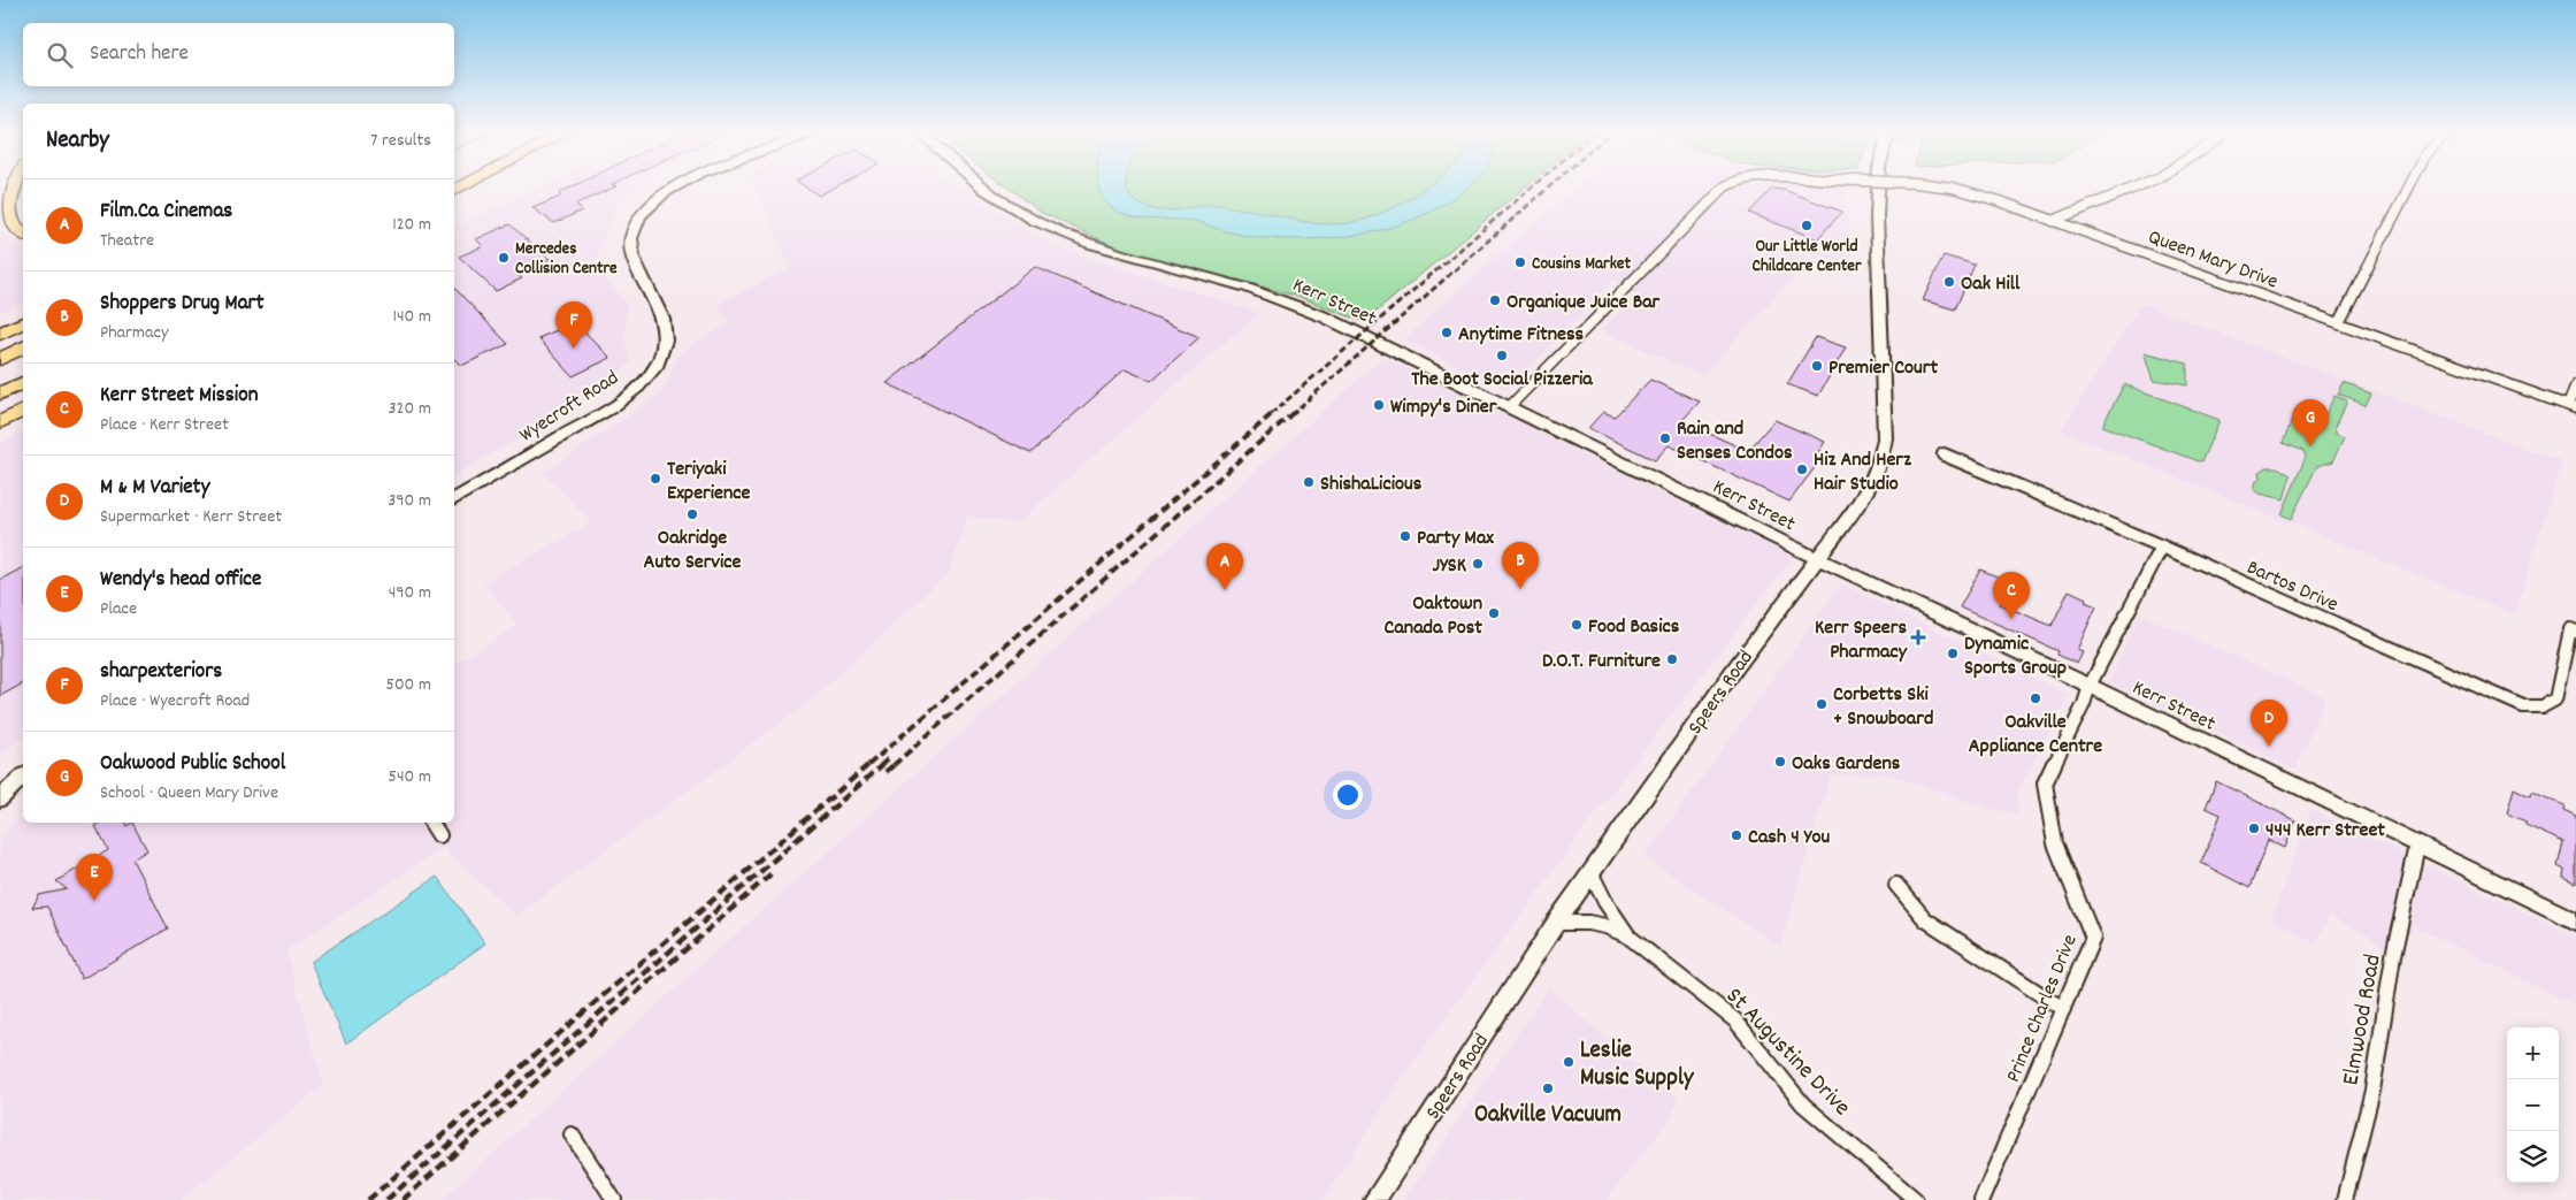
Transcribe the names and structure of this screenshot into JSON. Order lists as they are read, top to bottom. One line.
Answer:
{"streets":{"main road":["Kerr Street","Wyecroft Road","Speers Road"],"street":["Queen Mary Drive","Bartos Drive","Prince Charles Drive","Elmwood Road","St Augustine Drive"]},"crossings":[["Queen Mary Drive","Kerr Street"],["Kerr Street","Speers Road"],["Kerr Street","Prince Charles Drive"],["Kerr Street","Elmwood Road"],["Bartos Drive","Prince Charles Drive"],["Speers Road","St Augustine Drive"]],"places":{"other":["Our Little World Childcare Center","Mercedes Collision Centre","Cousins Market","Oak Hill","Organique Juice Bar","Anytime Fitness","The Boot Social Pizzeria","Premier Court","Wimpy's Diner","Rain and Senses Condos","Hiz And Herz Hair Studio","Teriyaki Experience","ShishaLicious","Oakridge Auto Service","Party Max","JYSK","Oaktown Canada Post","Food Basics","Dynamic Sports Group","D.O.T. Furniture","Oakville Appliance Centre","Corbetts Ski + Snowboard","Oaks Gardens","444 Kerr Street","Cash 4 You","Leslie Music Supply","Oakville Vacuum"],"health":["Kerr Speers Pharmacy"]},"page":{"search":"Search here","heading":["Nearby","7 results"],"list":[{"mark":"A","name":"Film.Ca Cinemas","note":"Theatre","value":"120 m"},{"mark":"B","name":"Shoppers Drug Mart","note":"Pharmacy","value":"140 m"},{"mark":"C","name":"Kerr Street Mission","note":"Place · Kerr Street","value":"320 m"},{"mark":"D","name":"M & M Variety","note":"Supermarket · Kerr Street","value":"390 m"},{"mark":"E","name":"Wendy's head office","note":"Place","value":"490 m"},{"mark":"F","name":"sharpexteriors","note":"Place · Wyecroft Road","value":"500 m"},{"mark":"G","name":"Oakwood Public School","note":"School · Queen Mary Drive","value":"540 m"}],"pins":["F","G","B","A","C","D","E"],"map_buttons":["+","−"]}}
